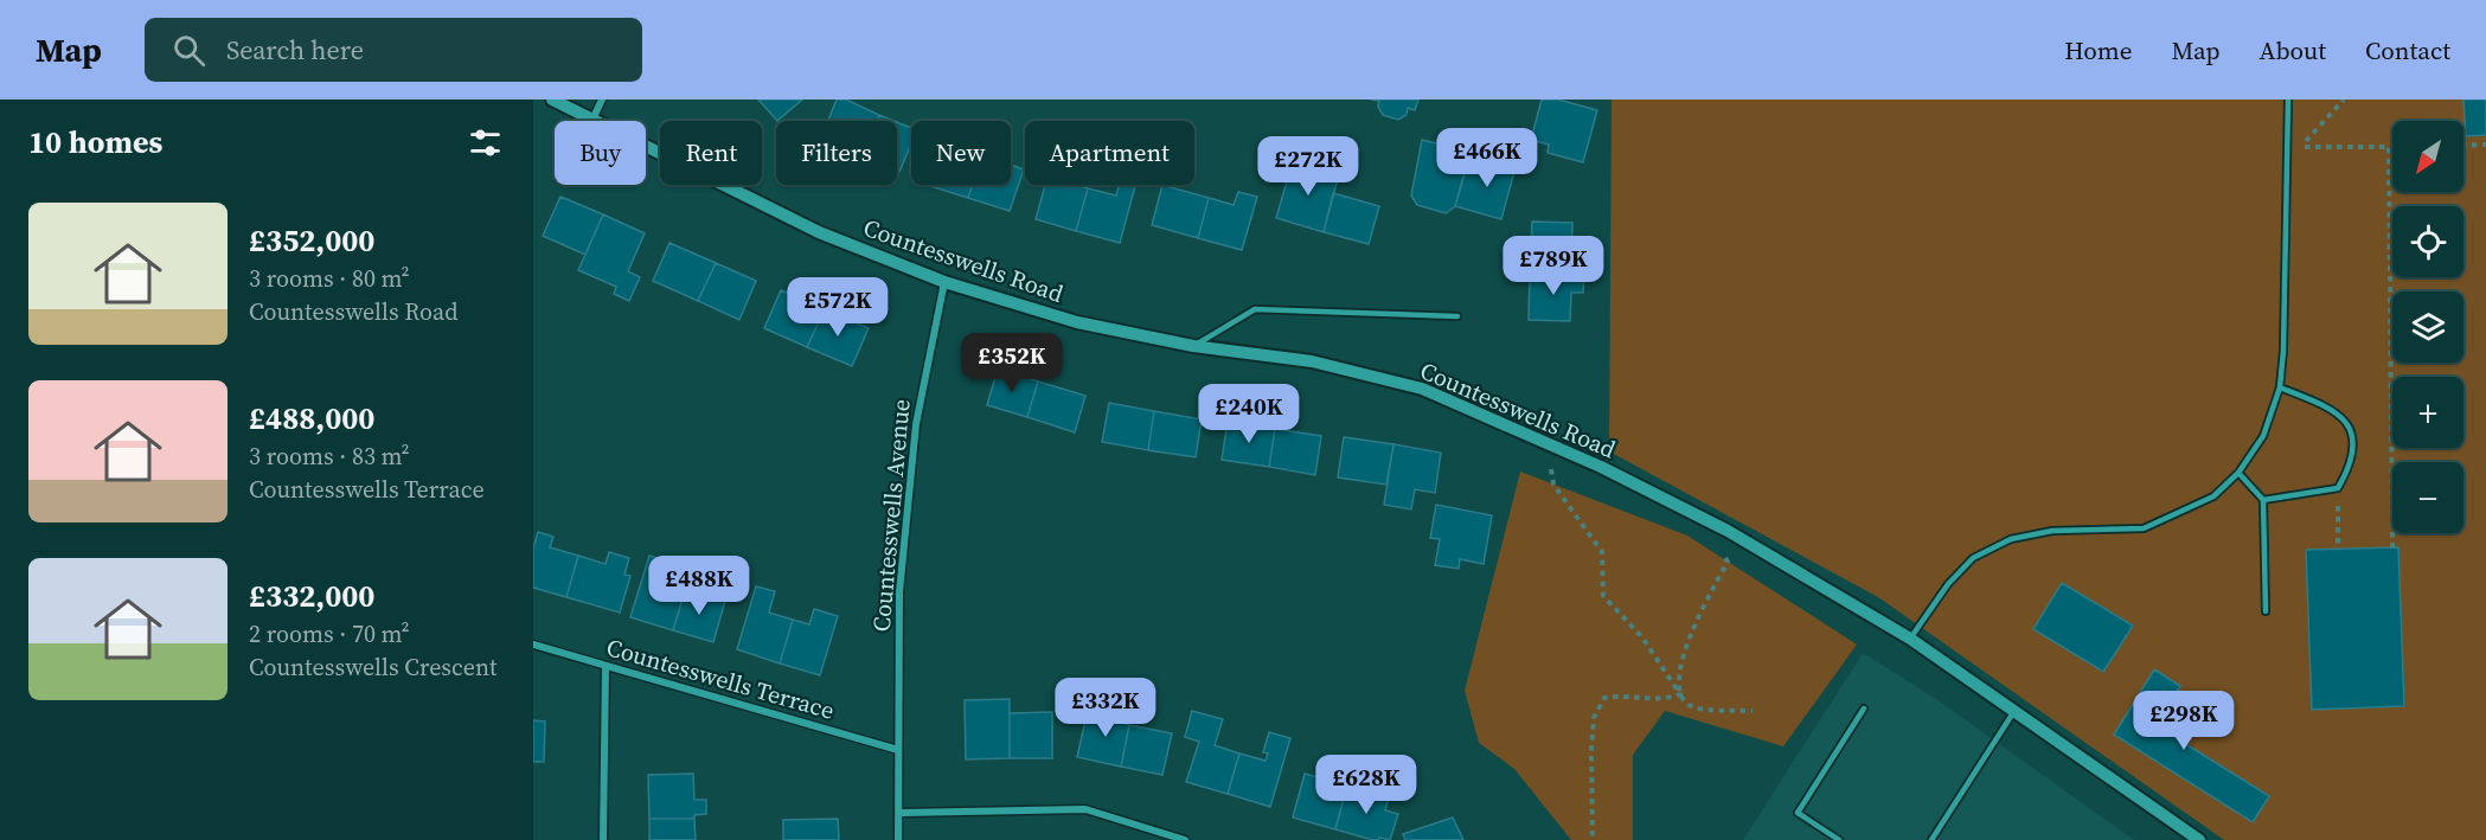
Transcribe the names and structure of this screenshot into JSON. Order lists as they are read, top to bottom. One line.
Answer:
{"streets":{"street":["Countesswells Road","Countesswells Avenue","Countesswells Terrace"]},"crossings":[["Countesswells Road","Countesswells Avenue"],["Countesswells Avenue","Countesswells Terrace"]],"north":"bottom left","page":{"header":"Map","search":"Search here","nav":["Home","Map","About","Contact"],"heading":"10 homes","map_buttons":["+","−"],"chip":["Buy","Rent","Filters","New","Apartment"],"price":["£466K","£272K","£789K","£572K","£352K","£240K","£488K","£332K","£298K","£628K"],"list":[{"name":"£352,000","note":"3 rooms · 80 m² · Countesswells Road"},{"name":"£488,000","note":"3 rooms · 83 m² · Countesswells Terrace"},{"name":"£332,000","note":"2 rooms · 70 m² · Countesswells Crescent"}]}}
